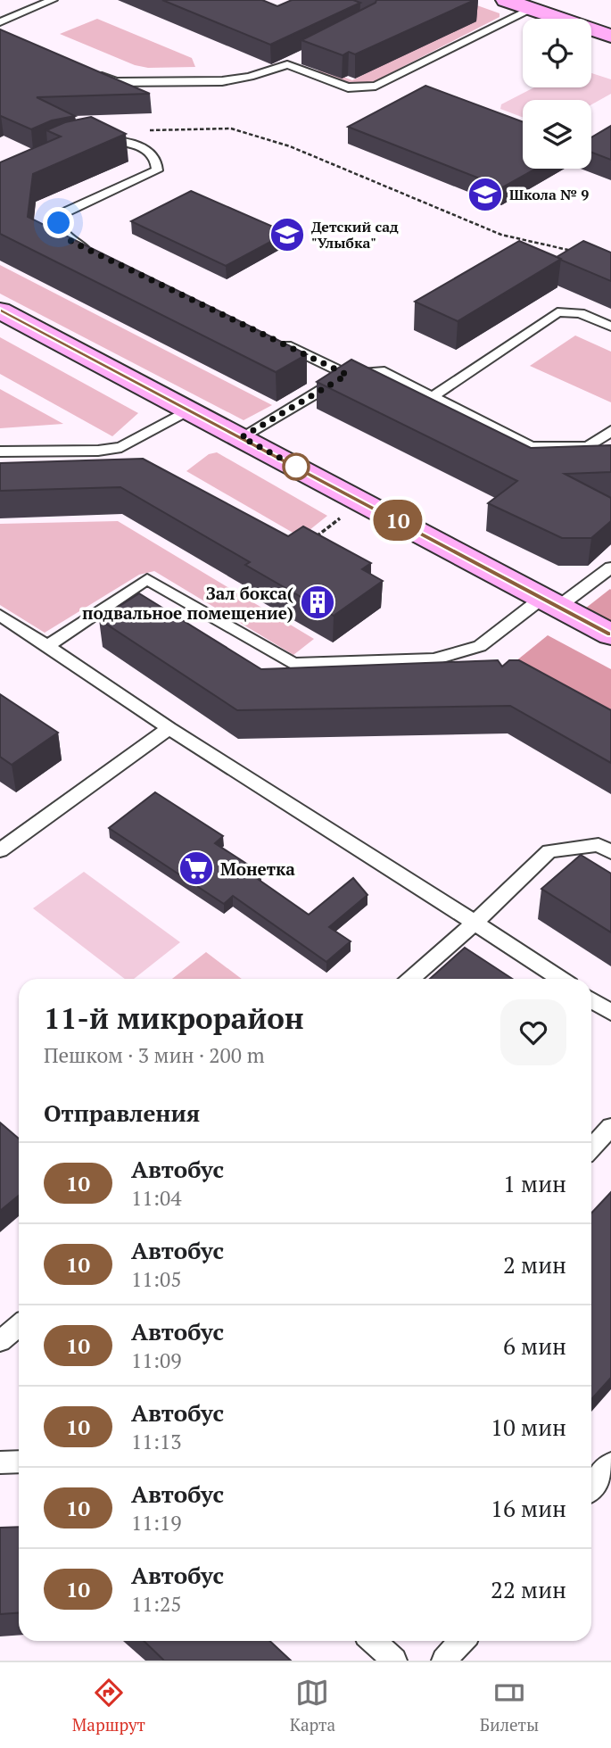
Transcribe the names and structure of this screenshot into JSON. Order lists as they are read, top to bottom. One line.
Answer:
{"places":{"school or university":["Школа № 9","Детский сад \"Улыбка\""],"building":["Зал бокса( подвальное помещение)"],"supermarket":["Монетка"]},"lines":["bus line 10"],"page":{"on_map":"10","heading":[["11-й микрорайон","Пешком · 3 мин · 200 m"],"Отправления"],"list":[{"mark":"10","name":"Автобус","note":"11:04","value":"1 мин"},{"mark":"10","name":"Автобус","note":"11:05","value":"2 мин"},{"mark":"10","name":"Автобус","note":"11:09","value":"6 мин"},{"mark":"10","name":"Автобус","note":"11:13","value":"10 мин"},{"mark":"10","name":"Автобус","note":"11:19","value":"16 мин"},{"mark":"10","name":"Автобус","note":"11:25","value":"22 мин"}],"tabs":["Маршрут","Карта","Билеты"]}}
